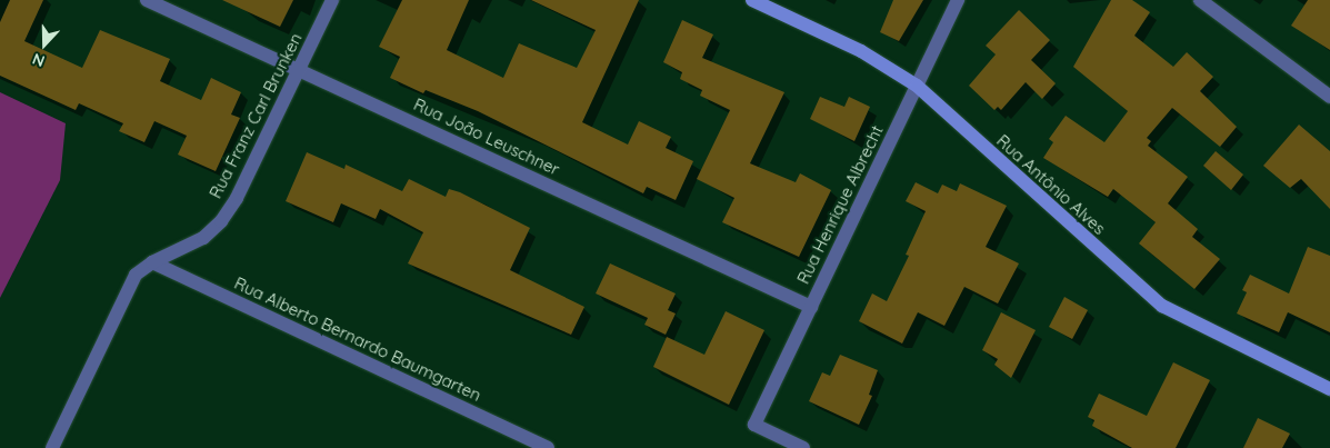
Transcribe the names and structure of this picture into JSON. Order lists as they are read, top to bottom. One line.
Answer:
{"streets":{"street":["Rua Franz Carl Brunken","Rua João Leuschner","Rua Antônio Alves","Rua Henrique Albrecht","Rua Alberto Bernardo Baumgarten"]},"crossings":[["Rua Franz Carl Brunken","Rua João Leuschner"],["Rua Franz Carl Brunken","Rua Alberto Bernardo Baumgarten"],["Rua João Leuschner","Rua Henrique Albrecht"],["Rua Antônio Alves","Rua Henrique Albrecht"]],"north":"bottom"}
